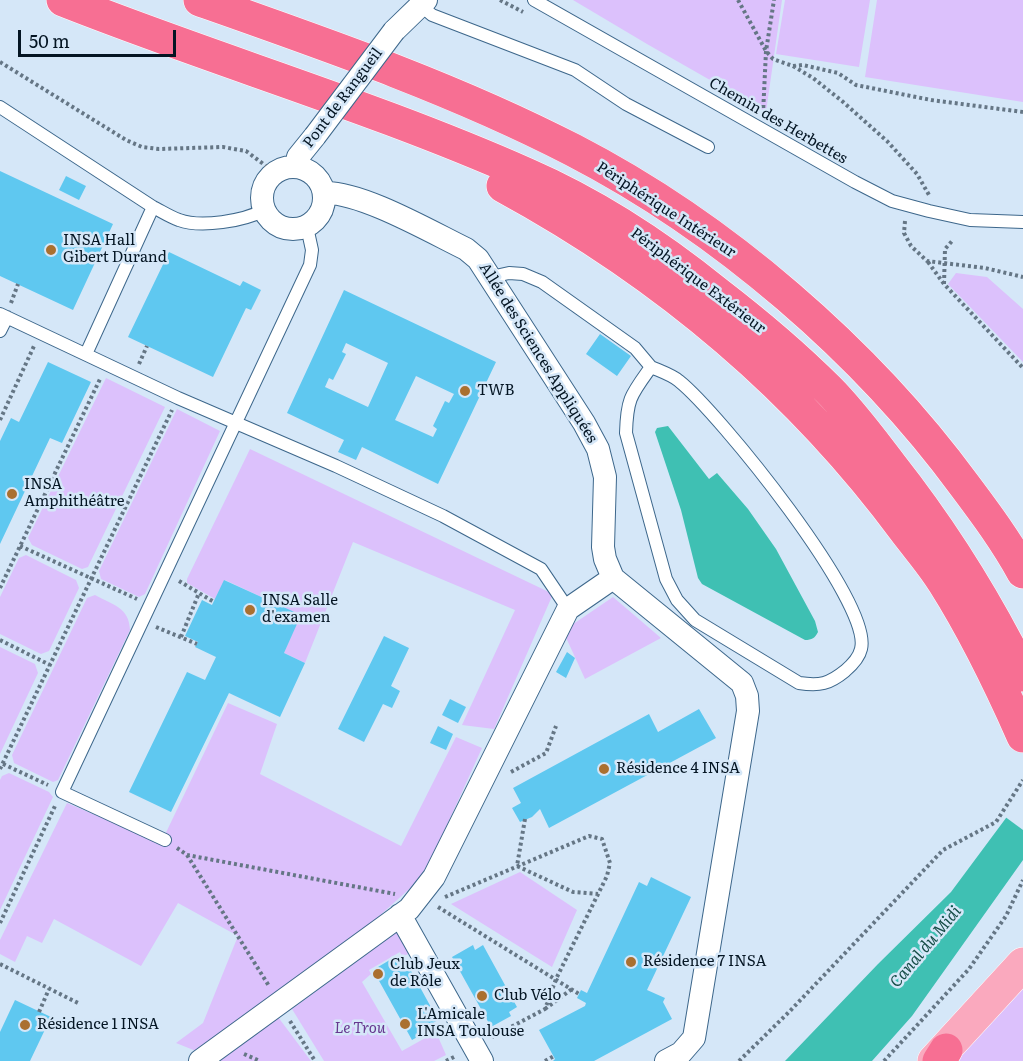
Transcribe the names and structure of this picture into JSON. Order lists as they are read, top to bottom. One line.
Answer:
{"streets":{"highway":["Périphérique Intérieur","Périphérique Extérieur"],"street":["Pont de Rangueil","Allée des Sciences Appliquées"],"lane":["Chemin des Herbettes"]},"crossings":[["Pont de Rangueil","Allée des Sciences Appliquées"]],"water":["Canal du Midi"],"parks":["Le Trou"],"places":["INSA Hall Gibert Durand","TWB","INSA Amphithéâtre","INSA Salle d'examen","Résidence 4 INSA","Résidence 7 INSA","Club Jeux de Rôle","Club Vélo","L'Amicale INSA Toulouse","Résidence 1 INSA"],"scale_bar":"50 m"}
